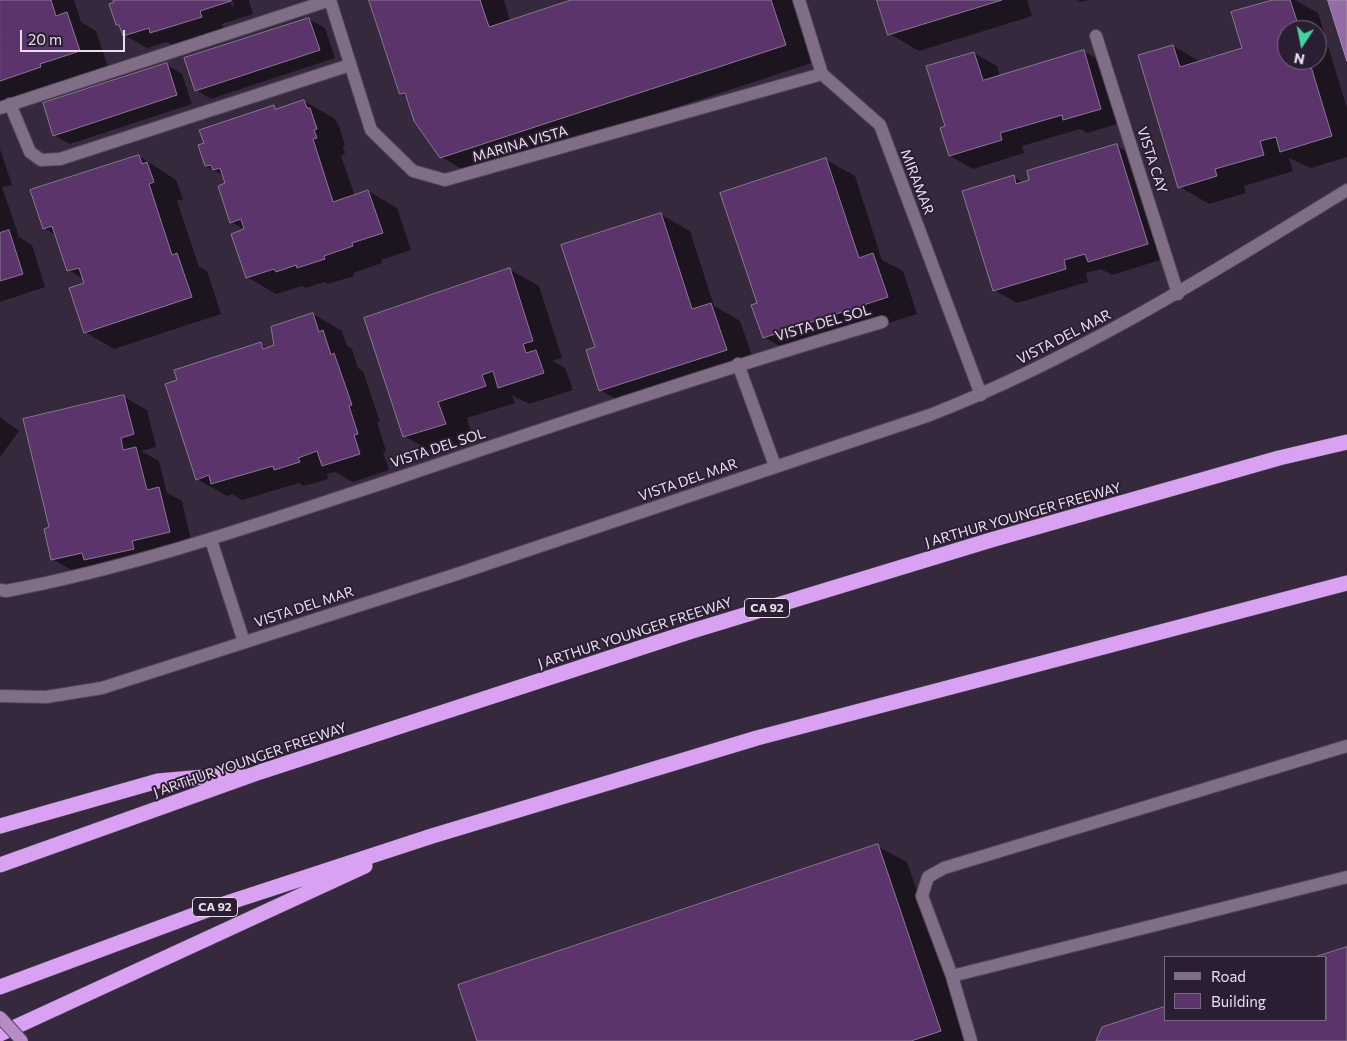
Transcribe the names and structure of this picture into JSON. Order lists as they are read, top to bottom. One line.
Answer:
{"streets":{"highway":["J ARTHUR YOUNGER FREEWAY","CA 92"],"street":["MARINA VISTA","VISTA CAY","MIRAMAR","VISTA DEL SOL","VISTA DEL MAR"]},"crossings":[["MARINA VISTA","MIRAMAR"],["VISTA CAY","VISTA DEL MAR"],["MIRAMAR","VISTA DEL MAR"]],"legend":["Road","Building"],"scale_bar":"20 m","north":"bottom"}
